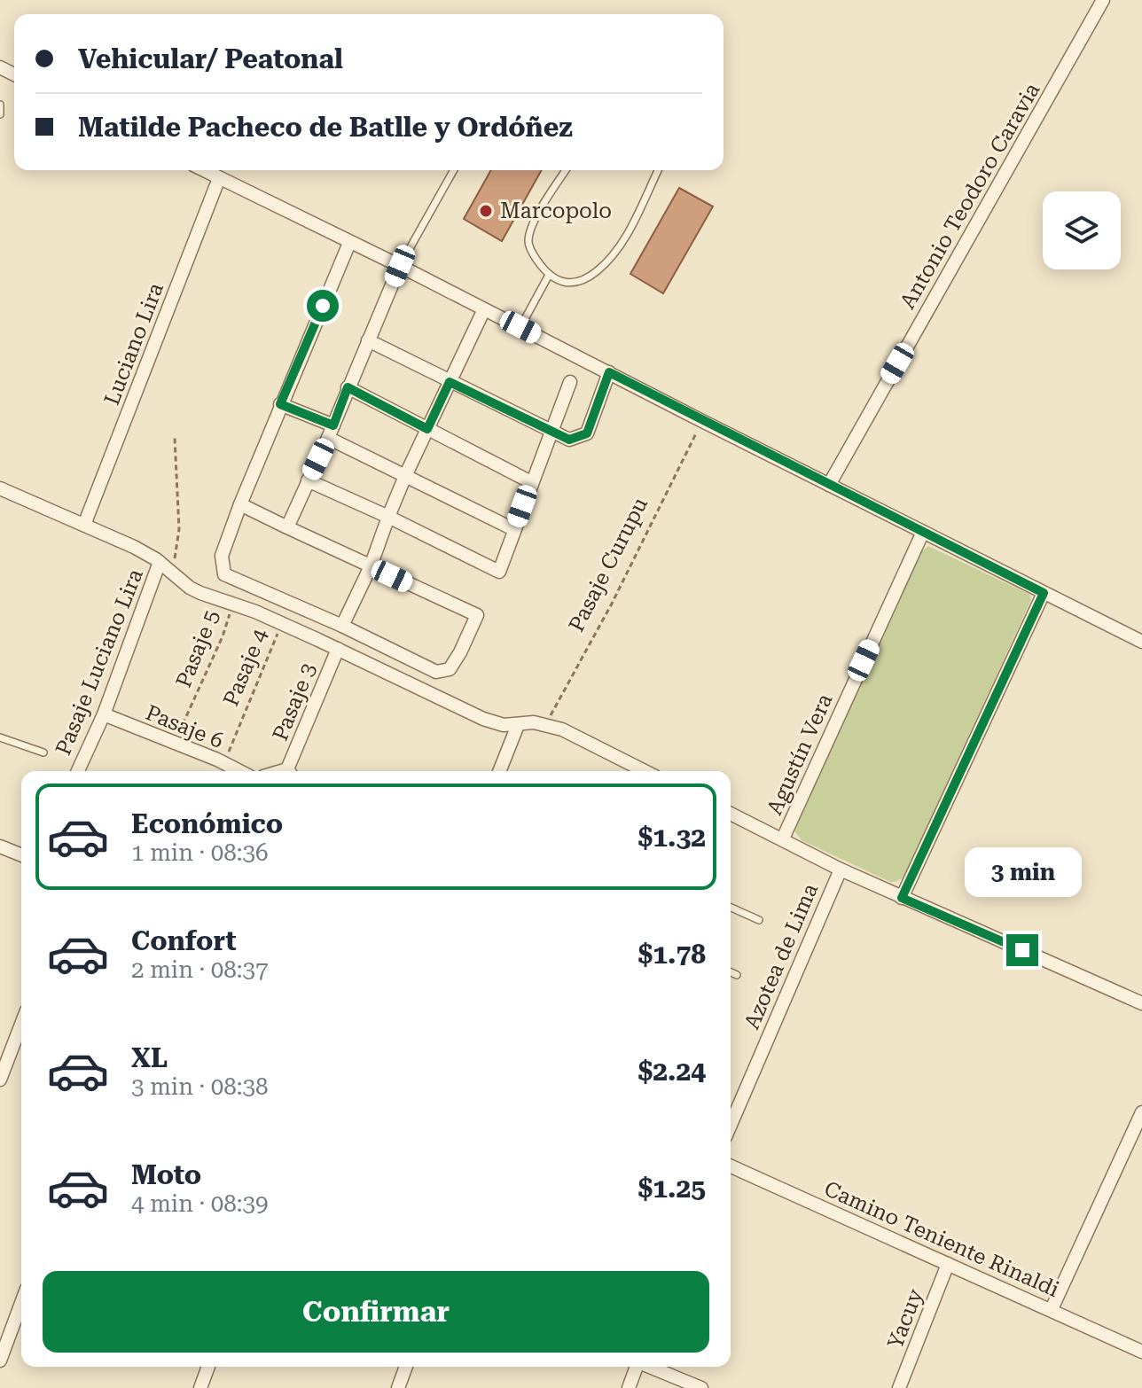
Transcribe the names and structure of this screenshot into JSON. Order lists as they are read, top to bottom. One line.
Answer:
{"streets":{"street":["Antonio Teodoro Caravia","Luciano Lira","Pasaje Luciano Lira","Pasaje 3","Pasaje 6","Agustín Vera","Azotea de Lima","Camino Teniente Rinaldi","Yacuy"],"path":["Pasaje Curupu","Pasaje 5","Pasaje 4"]},"crossings":[["Pasaje 5","Pasaje 6"],["Pasaje Luciano Lira","Pasaje 6"],["Pasaje 4","Pasaje 6"],["Camino Teniente Rinaldi","Yacuy"]],"places":["Marcopolo"],"page":{"banner":["Vehicular/ Peatonal","Matilde Pacheco de Batlle y Ordóñez"],"list":[{"name":"Económico","note":"1 min · 08:36","value":"$1.32"},{"name":"Confort","note":"2 min · 08:37","value":"$1.78"},{"name":"XL","note":"3 min · 08:38","value":"$2.24"},{"name":"Moto","note":"4 min · 08:39","value":"$1.25"}],"bubble":"3 min","buttons":"Confirmar"}}
